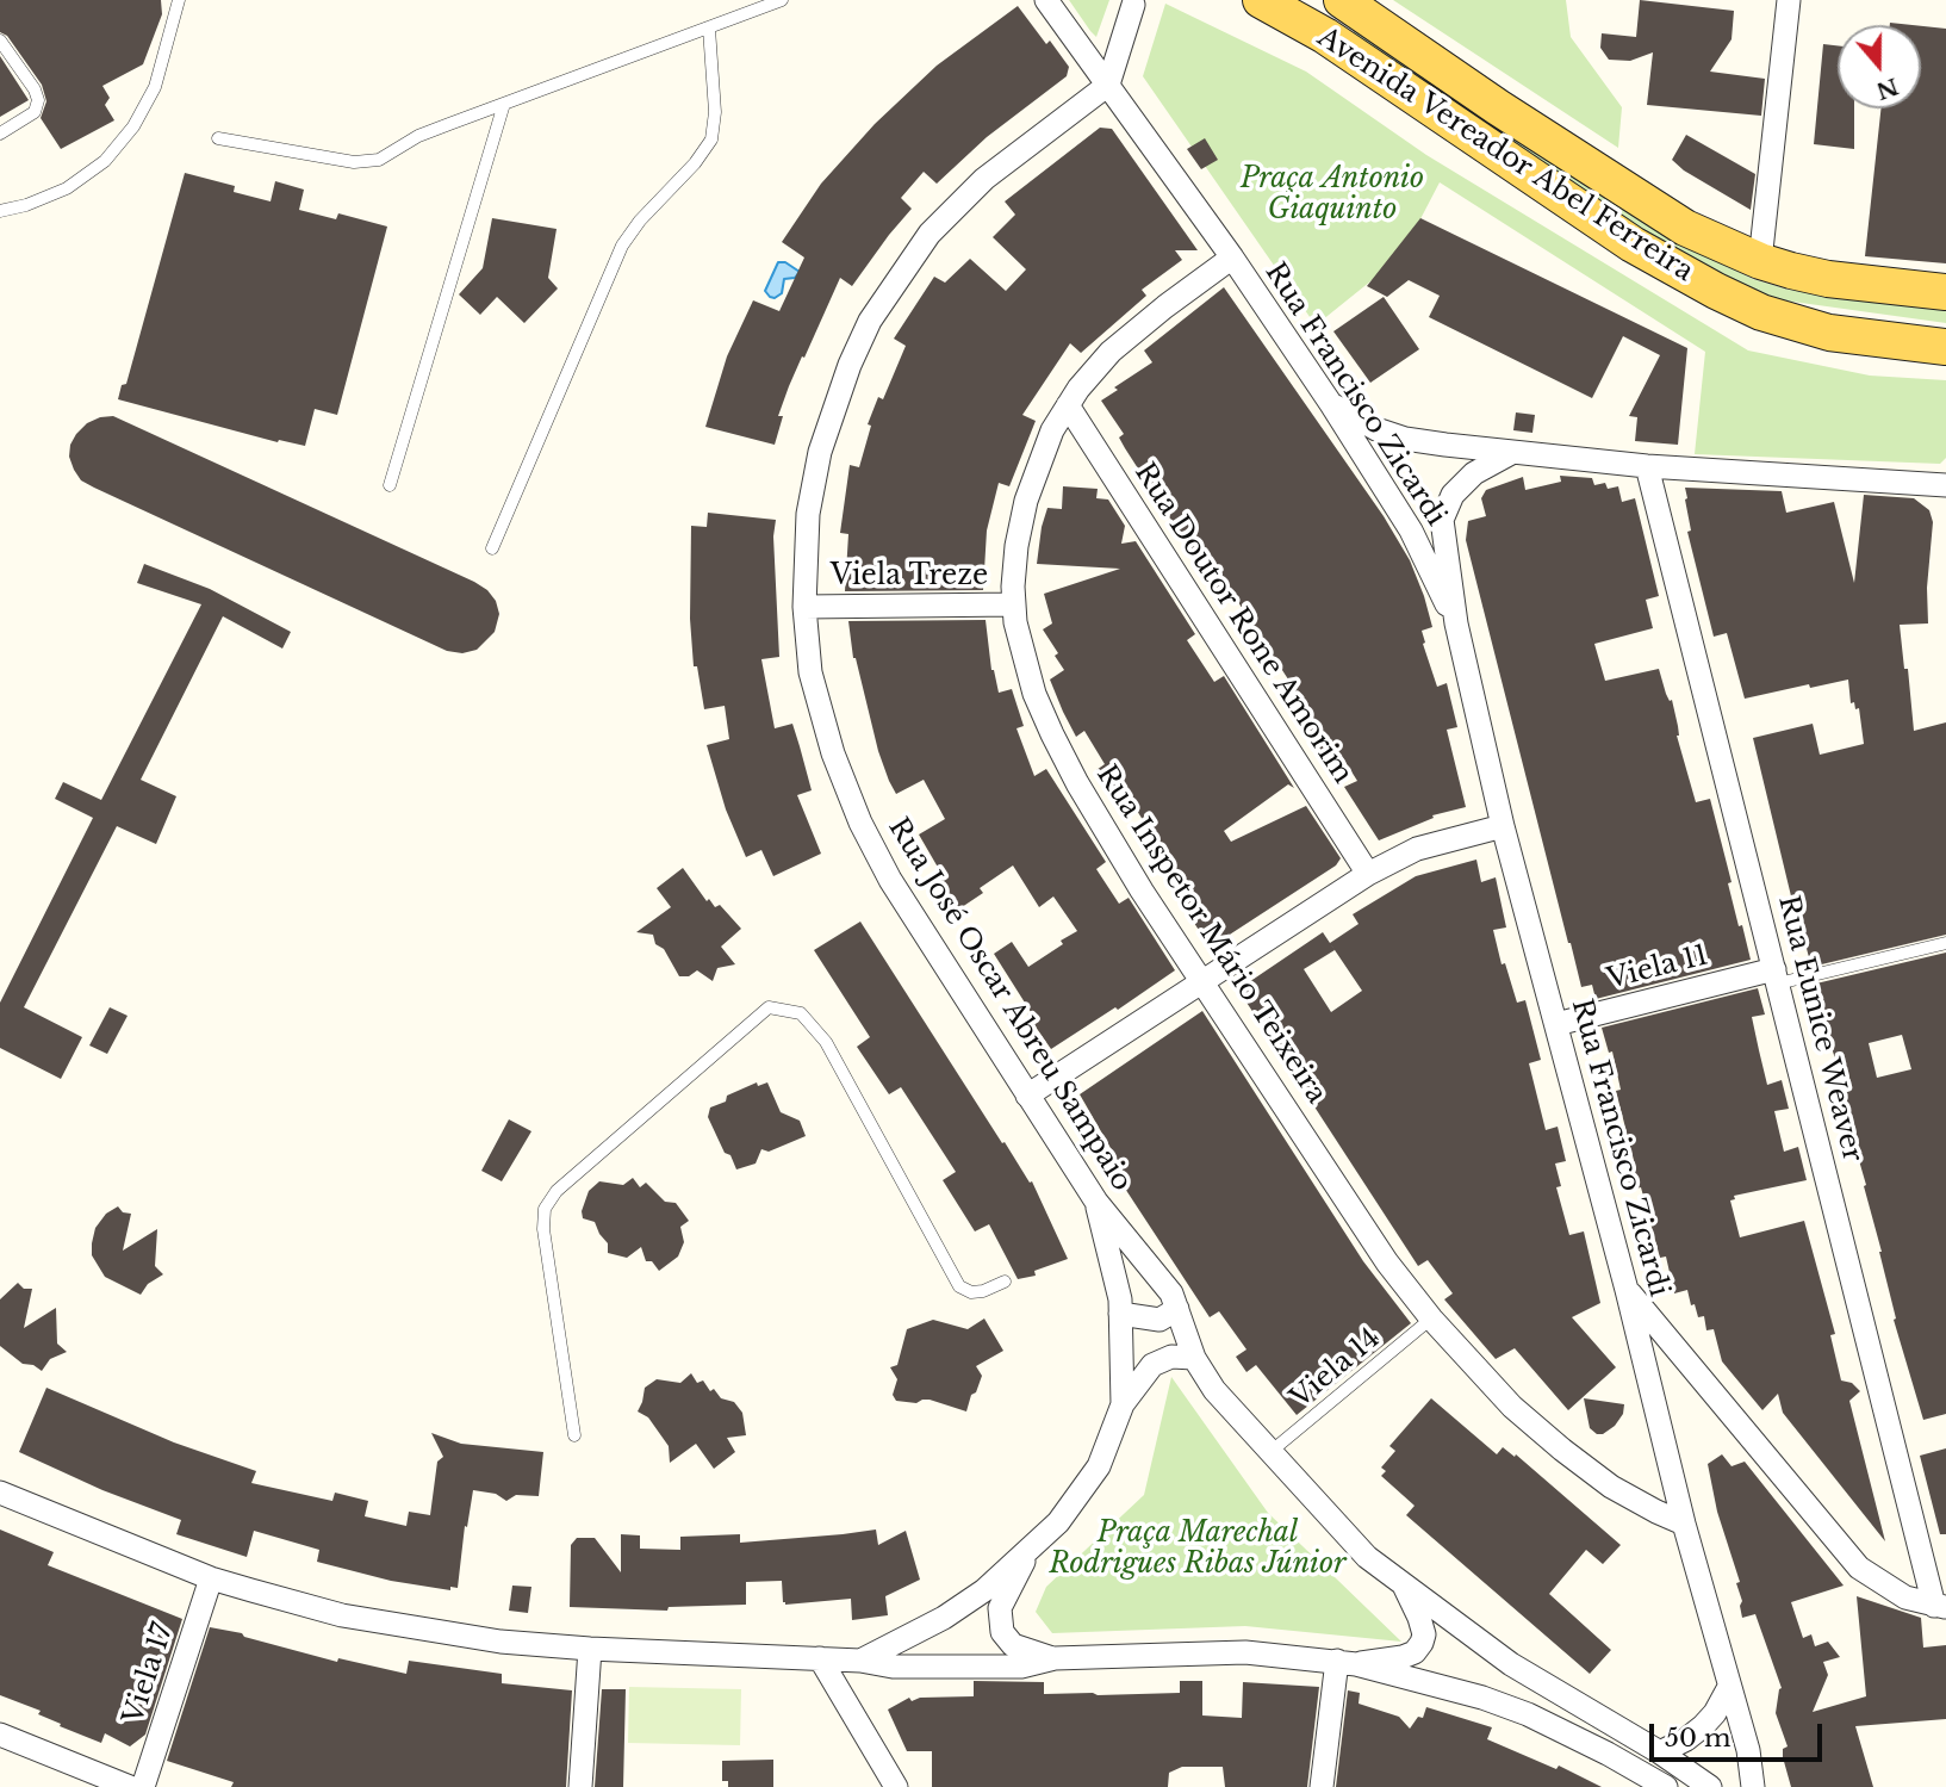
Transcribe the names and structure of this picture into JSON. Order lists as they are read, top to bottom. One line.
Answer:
{"streets":{"main road":["Avenida Vereador Abel Ferreira"],"street":["Rua Francisco Zicardi","Viela Treze","Rua Doutor Rone Amorim","Rua Inspetor Mário Teixeira","Viela 11","Rua José Oscar Abreu Sampaio","Rua Eunice Weaver","Viela 17"],"lane":["Viela 14"]},"crossings":[["Rua Francisco Zicardi","Rua Inspetor Mário Teixeira"],["Rua Francisco Zicardi","Viela 11"],["Rua Francisco Zicardi","Rua José Oscar Abreu Sampaio"],["Viela Treze","Rua Inspetor Mário Teixeira"],["Viela Treze","Rua José Oscar Abreu Sampaio"],["Rua Doutor Rone Amorim","Rua Inspetor Mário Teixeira"],["Rua Inspetor Mário Teixeira","Viela 14"],["Viela 11","Rua Eunice Weaver"],["Rua José Oscar Abreu Sampaio","Viela 14"]],"parks":["Praça Antonio Giaquinto","Praça Marechal Rodrigues Ribas Júnior"],"scale_bar":"50 m","north":"bottom"}
